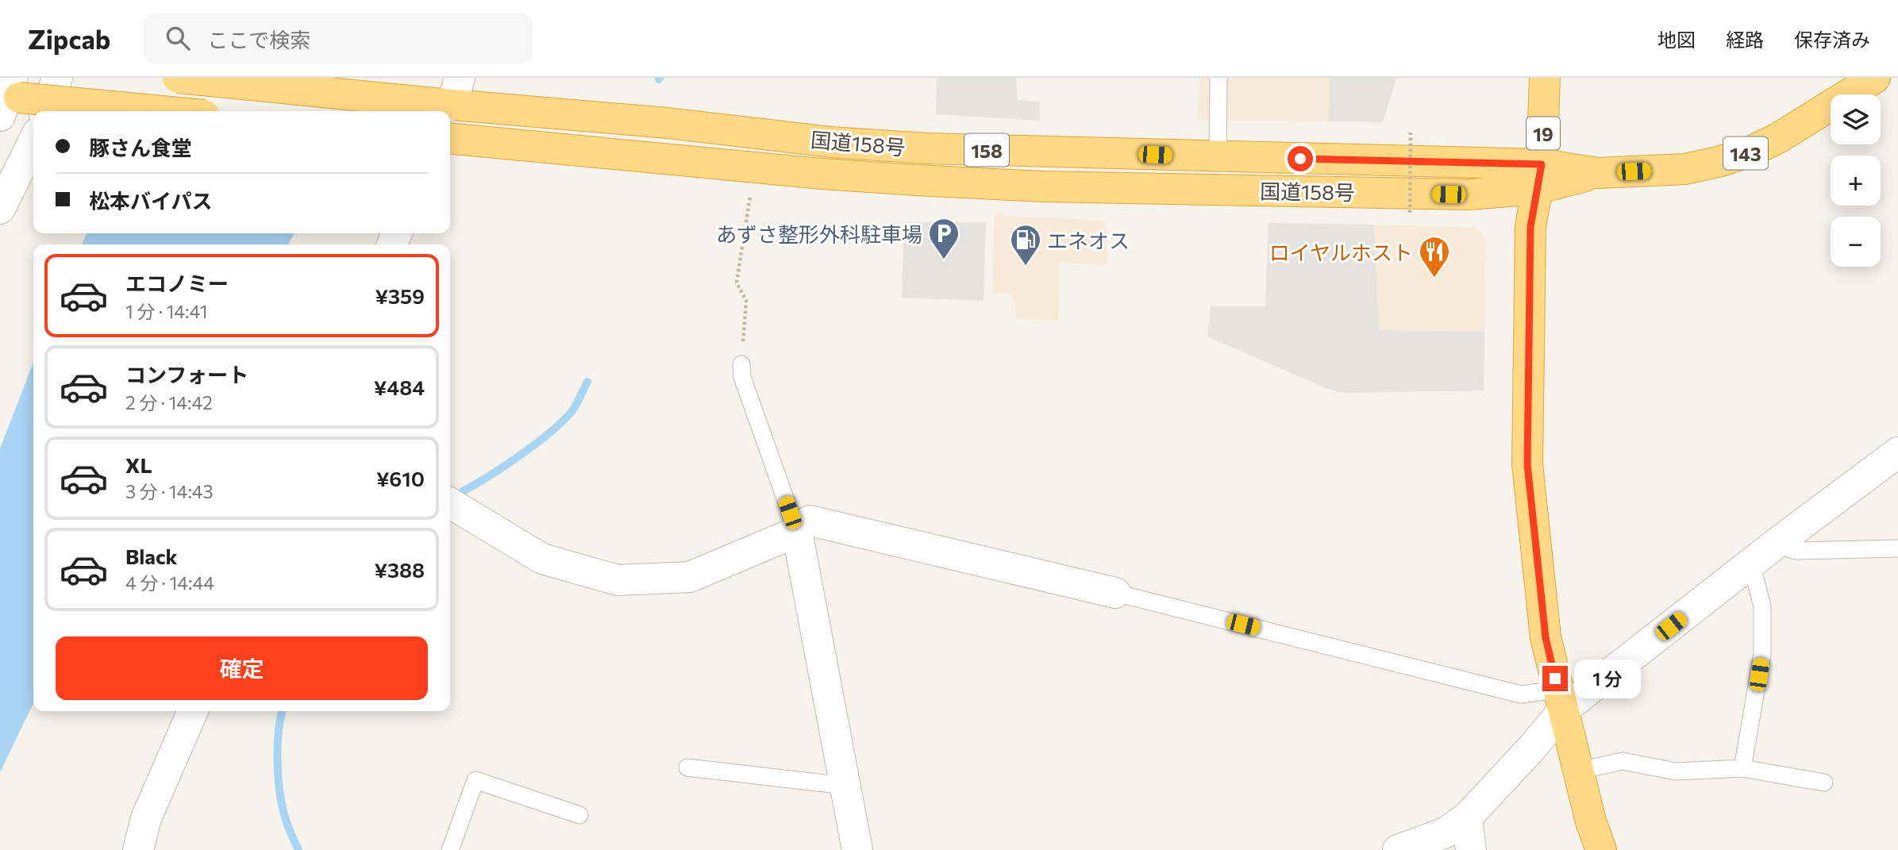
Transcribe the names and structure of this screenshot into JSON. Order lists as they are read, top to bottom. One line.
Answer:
{"streets":{"highway":["19","国道158号","158","143"]},"crossings":[["19","国道158号"],["19","143"],["国道158号","143"]],"places":{"parking":["あずさ整形外科駐車場"],"fuel station":["エネオス"],"restaurant":["ロイヤルホスト"]},"page":{"header":"Zipcab","search":"ここで検索","nav":["地図","経路","保存済み"],"map_buttons":["+","−"],"banner":["豚さん食堂","松本バイパス"],"list":[{"name":"エコノミー","note":"1 分 · 14:41","value":"¥359"},{"name":"コンフォート","note":"2 分 · 14:42","value":"¥484"},{"name":"XL","note":"3 分 · 14:43","value":"¥610"},{"name":"Black","note":"4 分 · 14:44","value":"¥388"}],"buttons":"確定","bubble":"1 分"}}
